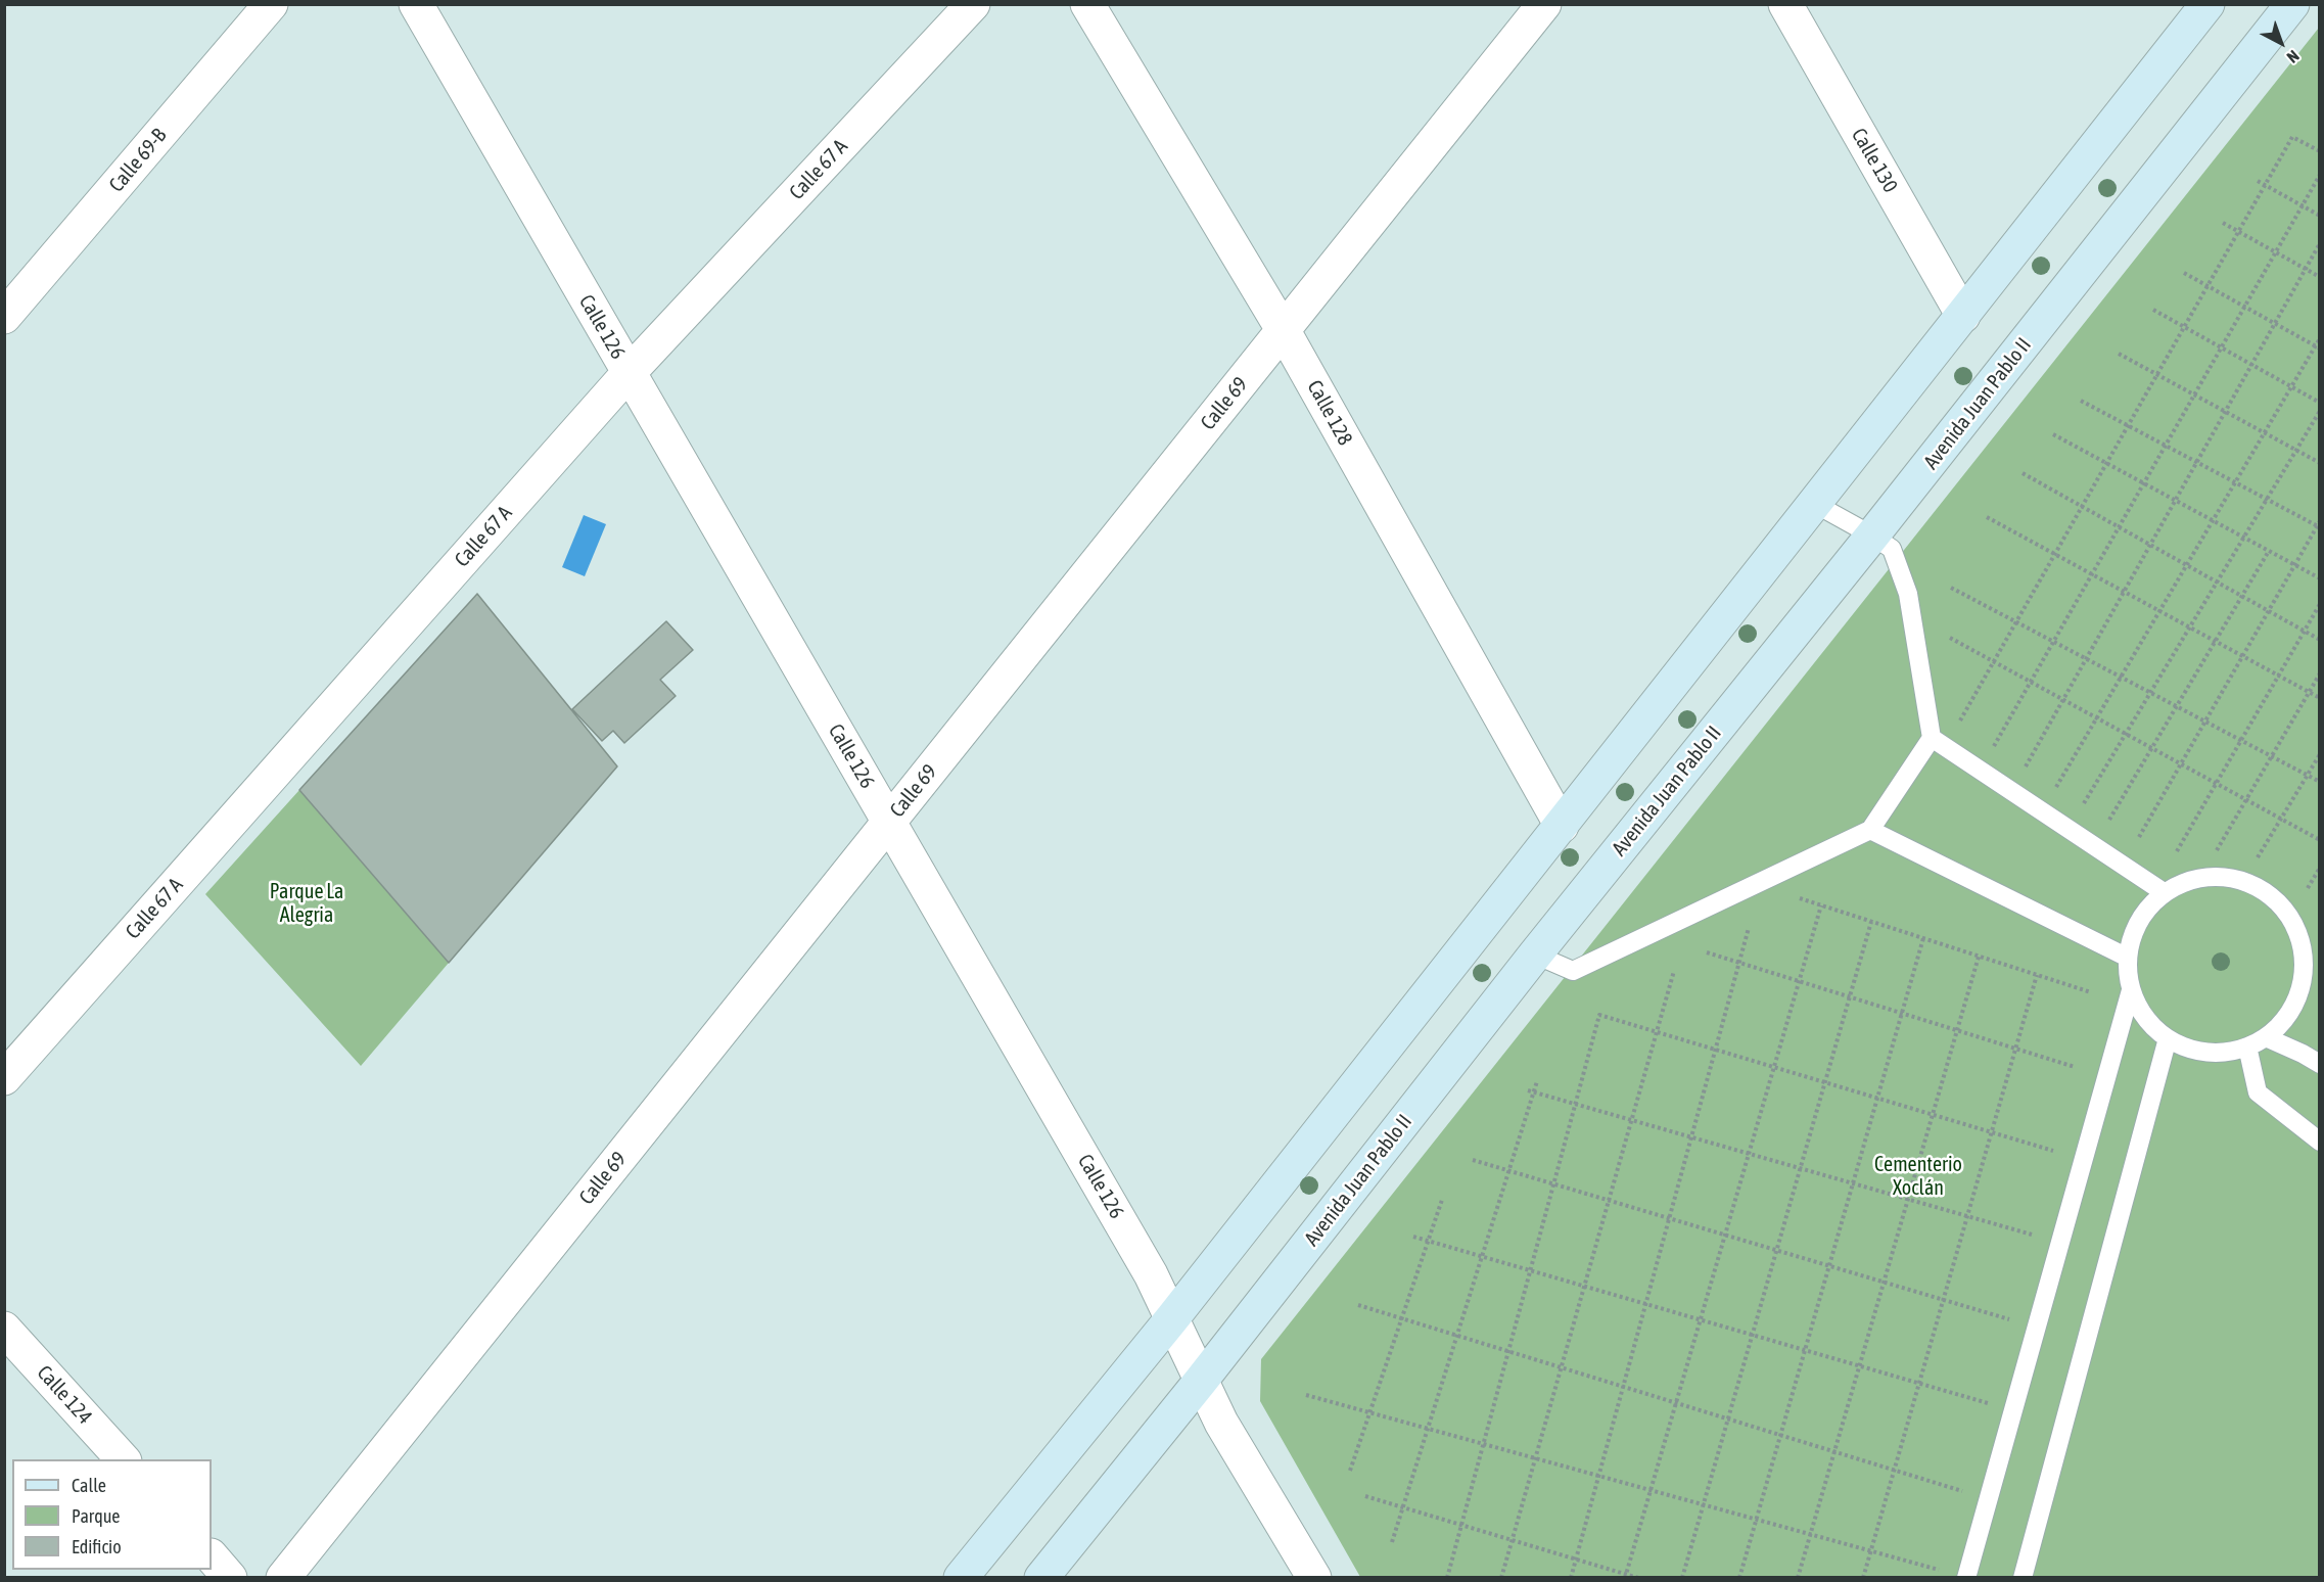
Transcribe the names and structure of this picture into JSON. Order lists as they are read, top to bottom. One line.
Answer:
{"streets":{"main road":["Avenida Juan Pablo II"],"street":["Calle 69-B","Calle 130","Calle 67 A","Calle 126","Calle 69","Calle 128","Calle 124"]},"crossings":[["Calle 67 A","Calle 126"],["Calle 126","Calle 69"],["Calle 126","Avenida Juan Pablo II"],["Calle 69","Calle 128"]],"parks":["Parque La Alegria","Cementerio Xoclán"],"legend":["Calle","Parque","Edificio"],"north":"bottom right"}
